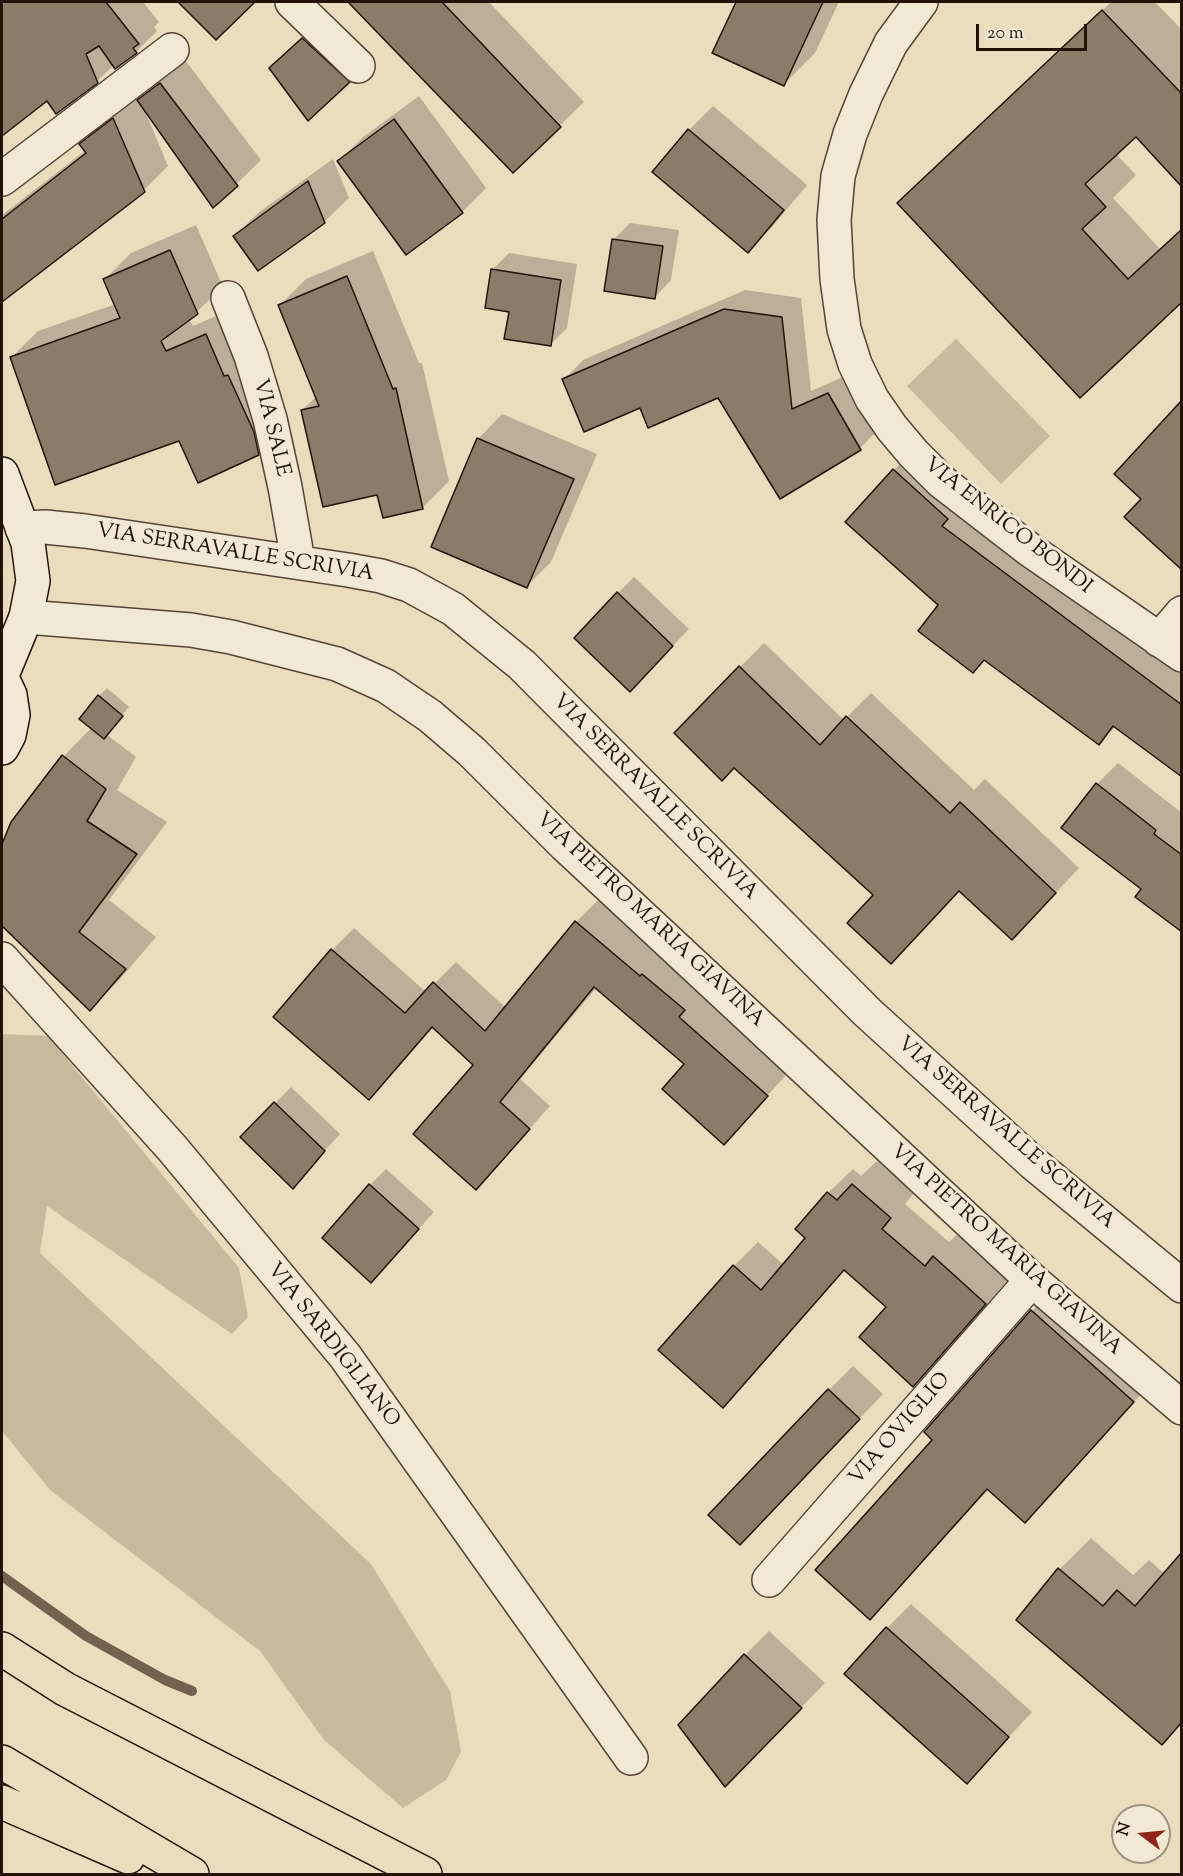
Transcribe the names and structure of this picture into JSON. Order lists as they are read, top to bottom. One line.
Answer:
{"streets":{"street":["VIA SALE","VIA ENRICO BONDI","VIA SERRAVALLE SCRIVIA","VIA PIETRO MARIA GIAVINA","VIA SARDIGLIANO","VIA OVIGLIO"]},"crossings":[["VIA SALE","VIA SERRAVALLE SCRIVIA"],["VIA PIETRO MARIA GIAVINA","VIA OVIGLIO"]],"scale_bar":"20 m","north":"left"}
